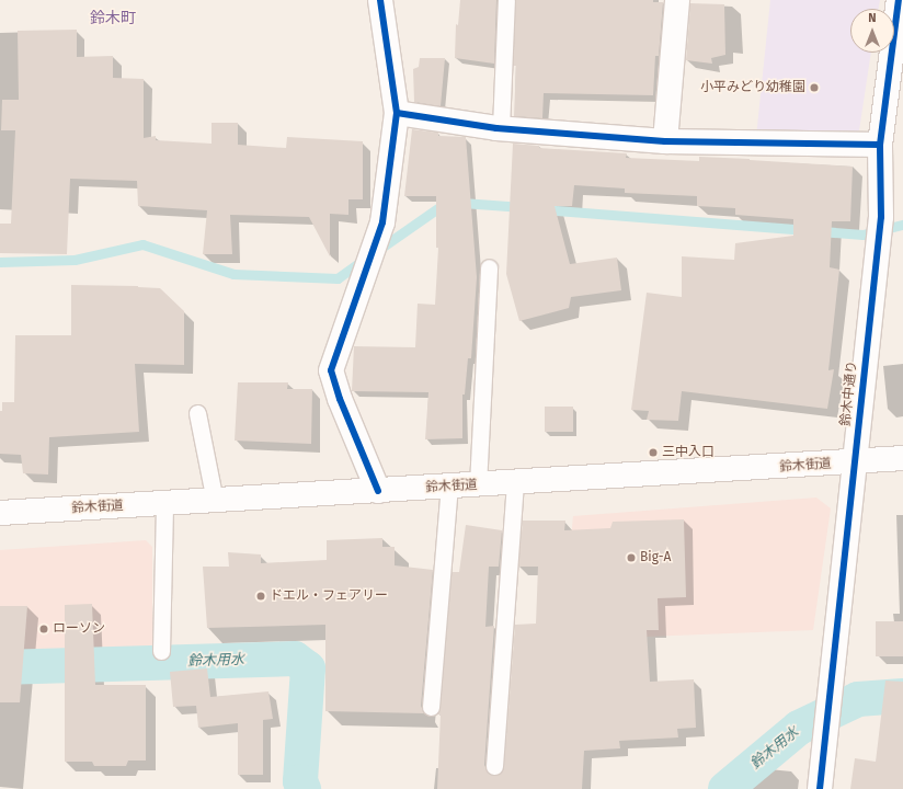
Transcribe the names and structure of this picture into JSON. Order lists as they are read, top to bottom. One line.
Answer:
{"streets":{"street":["鈴木中通り","鈴木街道"]},"crossings":[["鈴木中通り","鈴木街道"]],"districts":["鈴木町"],"water":["鈴木用水"],"places":["小平みどり幼稚園","三中入口","Big-A","ドエル・フェアリー","ローソン"],"north":"top"}
